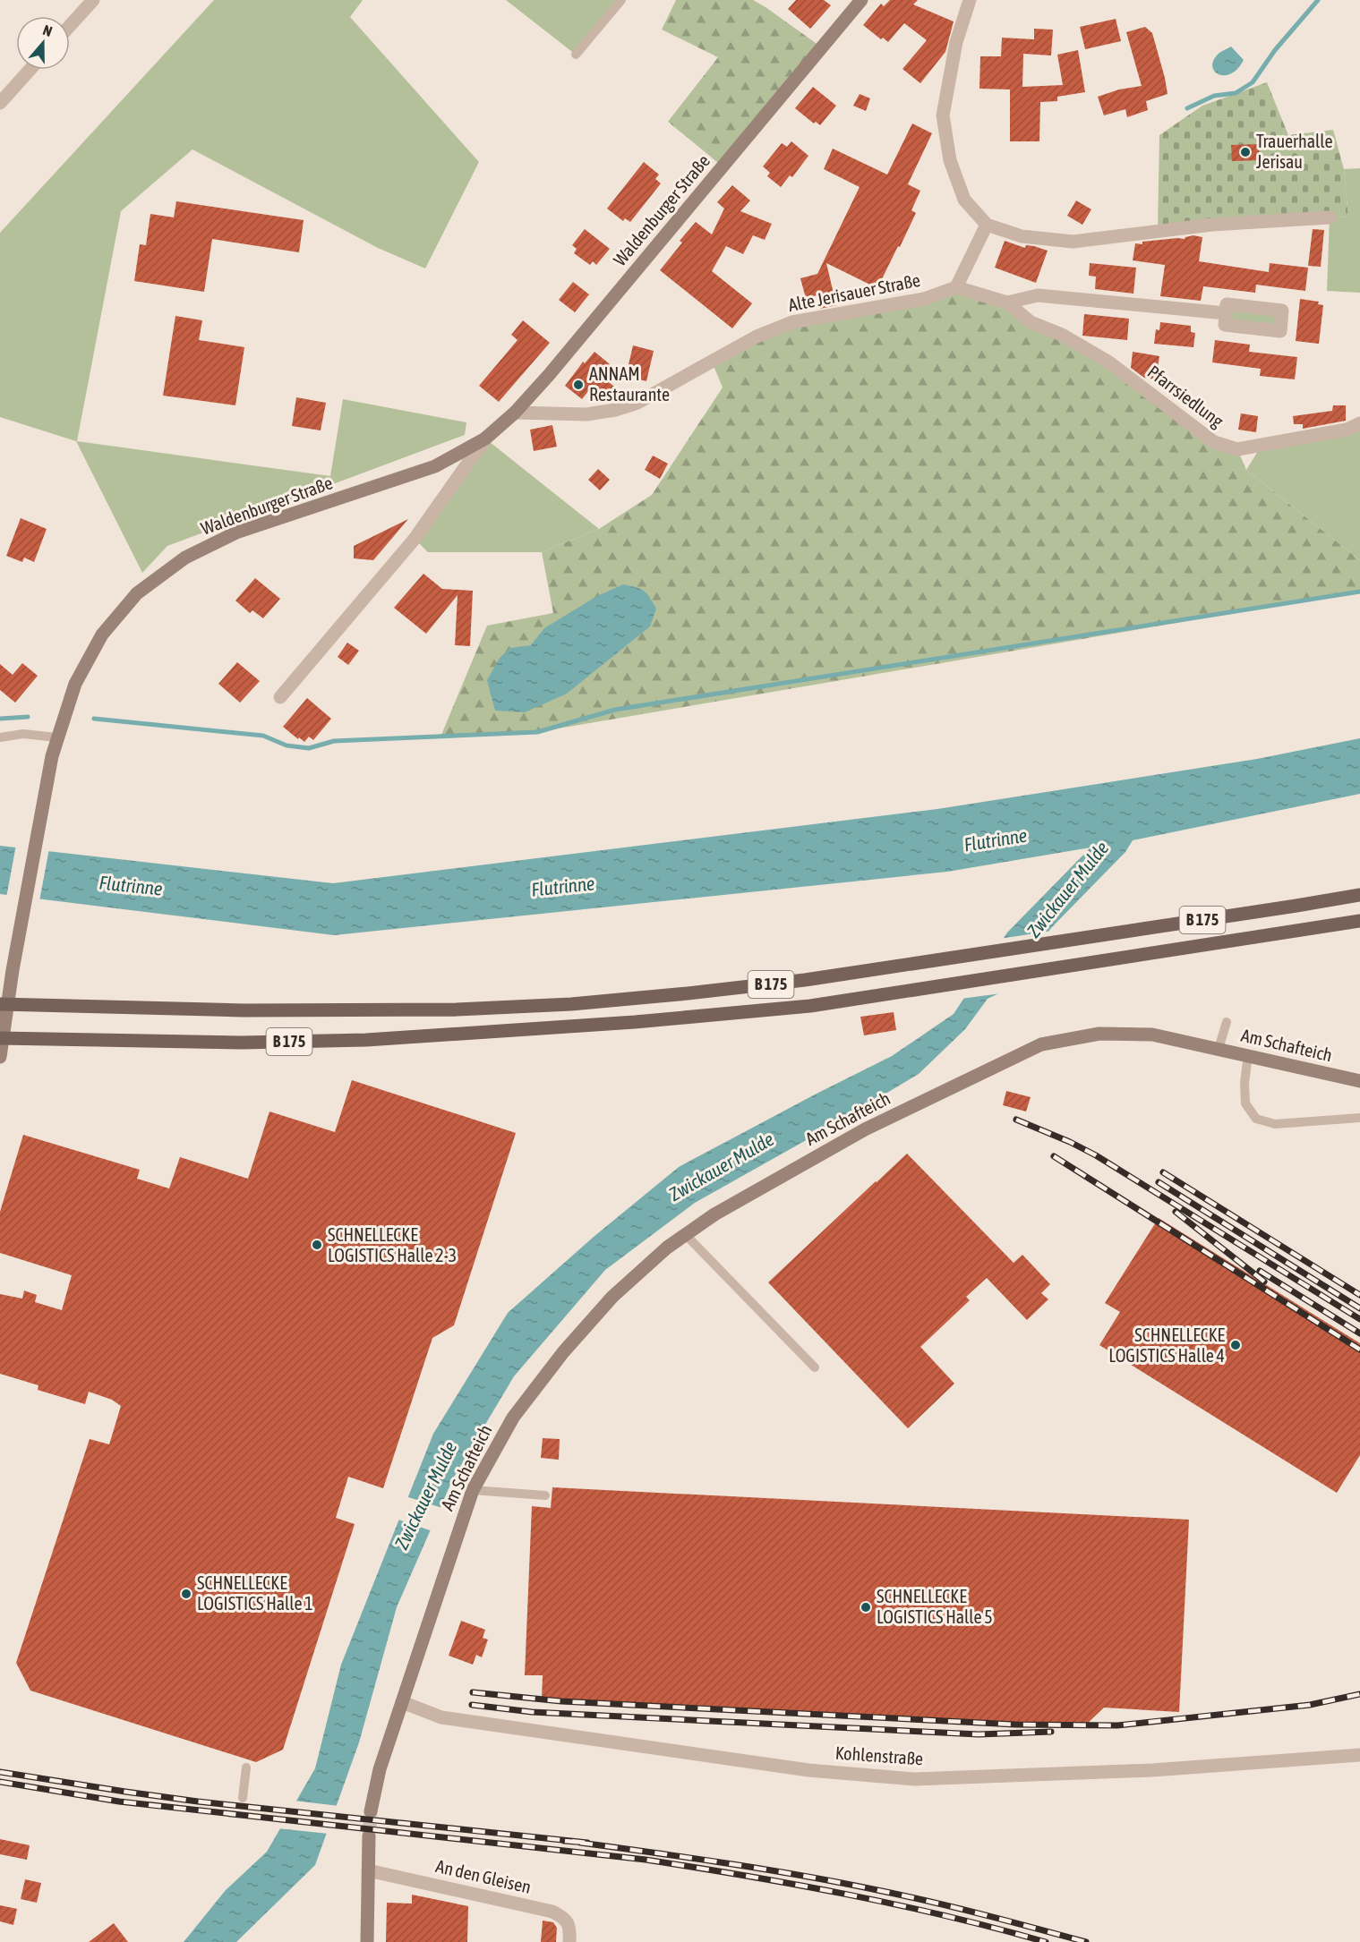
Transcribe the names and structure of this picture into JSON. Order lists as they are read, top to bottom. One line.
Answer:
{"streets":{"main road":["B 175"],"street":["Waldenburger Straße","Alte Jerisauer Straße","Pfarrsiedlung","Am Schafteich","Kohlenstraße","An den Gleisen"]},"crossings":[["Waldenburger Straße","Alte Jerisauer Straße"],["Waldenburger Straße","B 175"],["Alte Jerisauer Straße","Pfarrsiedlung"],["Am Schafteich","Kohlenstraße"]],"water":["Flutrinne","Zwickauer Mulde"],"places":["Trauerhalle Jerisau","ANNAM Restaurante","SCHNELLECKE LOGISTICS Halle 2-3","SCHNELLECKE LOGISTICS Halle 4","SCHNELLECKE LOGISTICS Halle 1","SCHNELLECKE LOGISTICS Halle 5"],"north":"top"}
